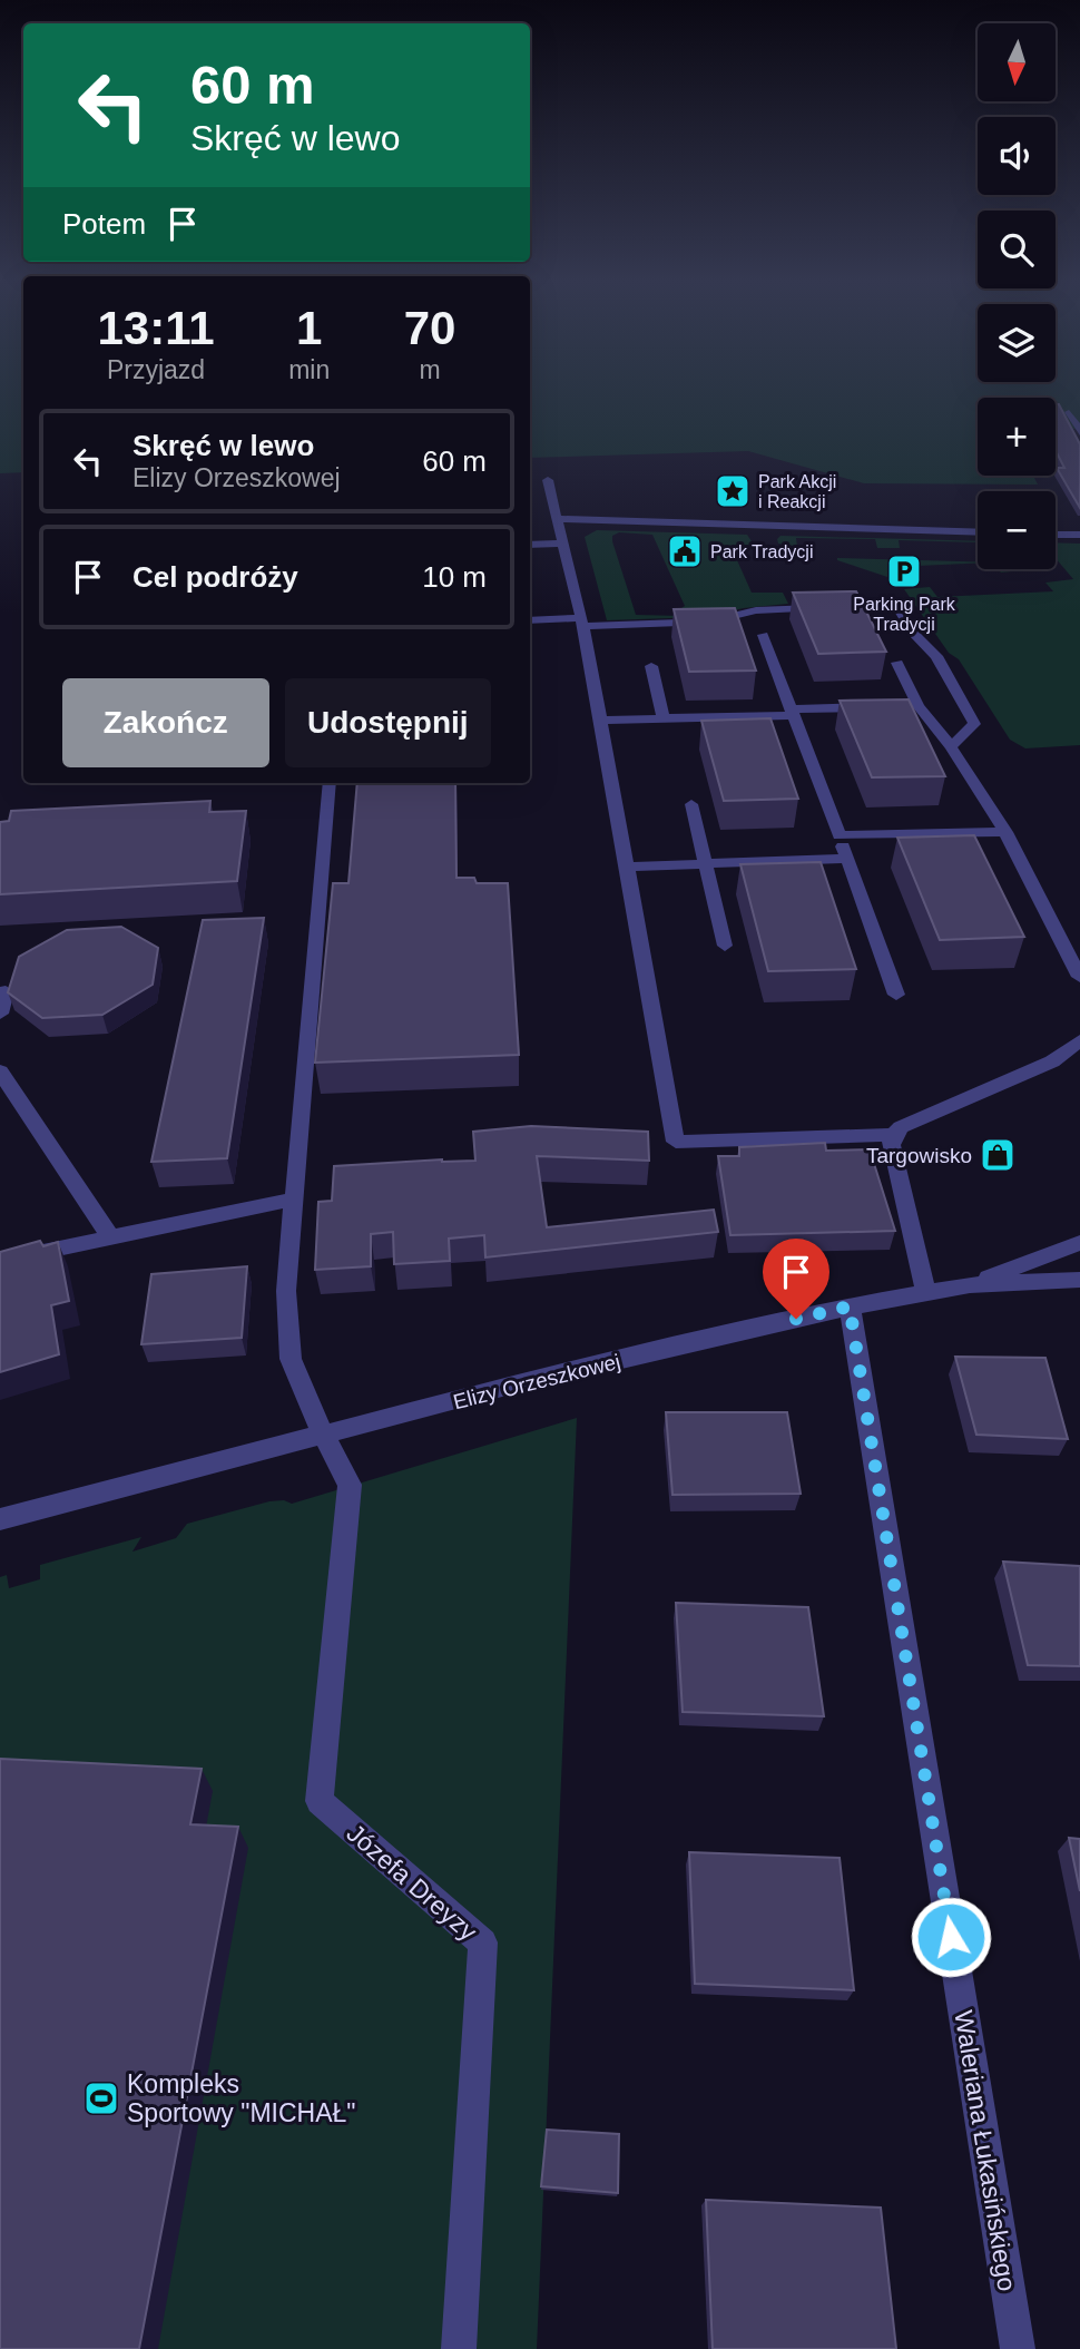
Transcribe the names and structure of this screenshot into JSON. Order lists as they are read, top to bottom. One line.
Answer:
{"streets":{"street":["Elizy Orzeszkowej","Józefa Dreyzy","Waleriana Łukasińskiego"]},"crossings":[["Elizy Orzeszkowej","Józefa Dreyzy"],["Elizy Orzeszkowej","Waleriana Łukasińskiego"]],"places":{"place":["Park Akcji i Reakcji"],"public building":["Park Tradycji"],"parking":["Parking Park Tradycji"],"shop":["Targowisko"],"sports":["Kompleks Sportowy \"MICHAŁ\""]},"north":"bottom","page":{"map_buttons":["+","−"],"turn":["60 m","Skręć w lewo"],"then":"Potem","eta":["13:11","Przyjazd","1","min","70","m"],"list":[{"name":"Skręć w lewo","note":"Elizy Orzeszkowej","value":"60 m"},{"name":"Cel podróży","value":"10 m"}],"buttons":["Zakończ","Udostępnij"]}}
